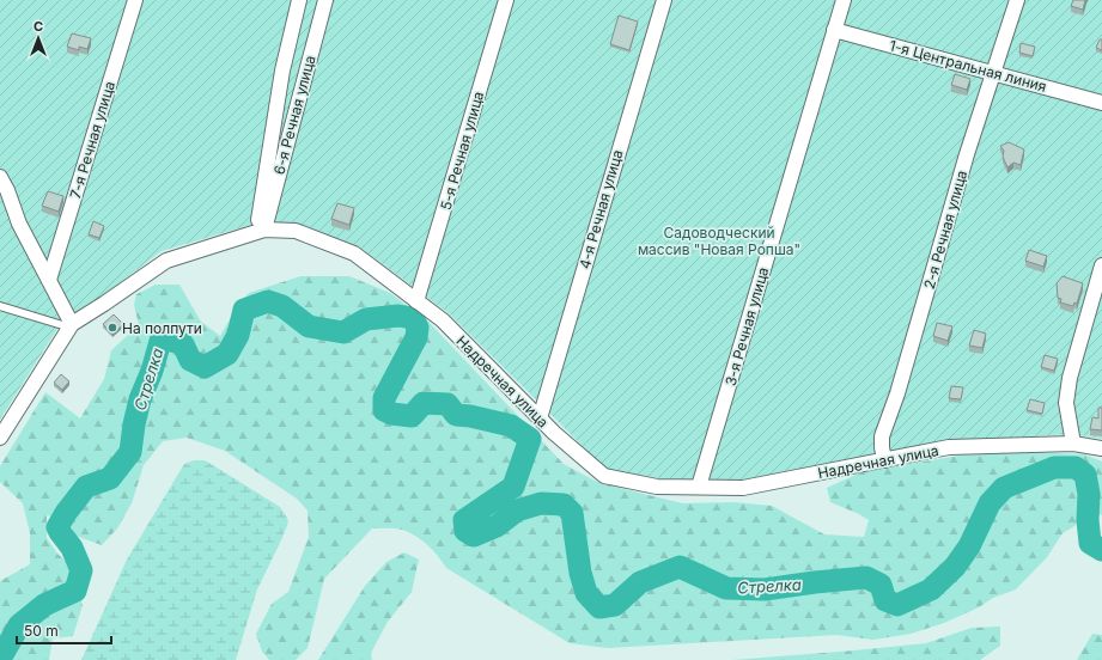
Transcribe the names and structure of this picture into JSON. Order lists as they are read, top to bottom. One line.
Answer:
{"streets":{"street":["1-я Центральная линия","6-я Речная улица","7-я Речная улица","5-я Речная улица","4-я Речная улица","2-я Речная улица","3-я Речная улица","Надречная улица"]},"crossings":[["1-я Центральная линия","2-я Речная улица"],["1-я Центральная линия","3-я Речная улица"],["6-я Речная улица","Надречная улица"],["5-я Речная улица","Надречная улица"],["4-я Речная улица","Надречная улица"],["2-я Речная улица","Надречная улица"],["3-я Речная улица","Надречная улица"]],"water":["Стрелка"],"parks":["Садоводческий массив \"Новая Ропша\""],"places":["На полпути"],"scale_bar":"50 m","north":"top"}
